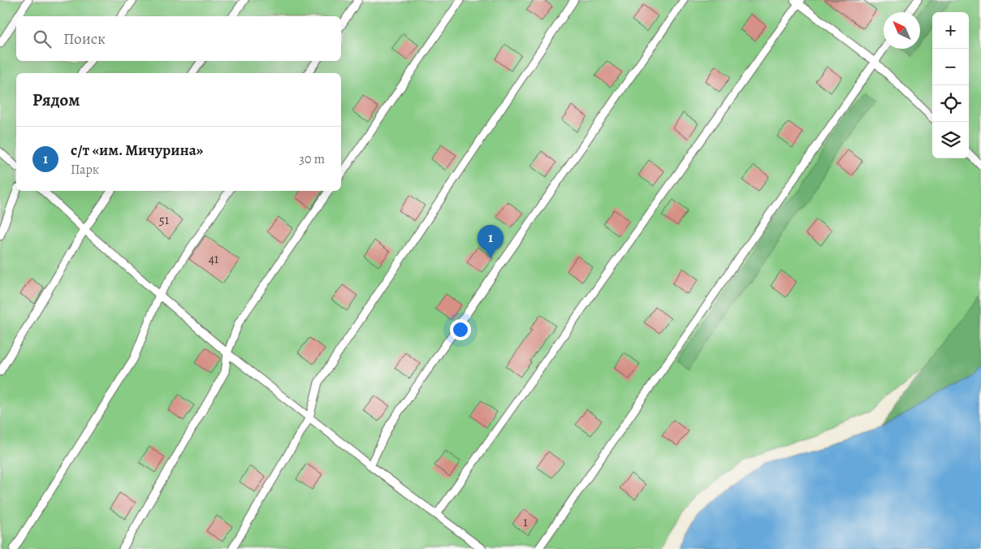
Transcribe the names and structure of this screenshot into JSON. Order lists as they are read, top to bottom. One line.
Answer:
{"house_numbers":["51","41","1"],"north":"top left","page":{"map_buttons":["+","−"],"search":"Поиск","heading":"Рядом","list":[{"mark":"1","name":"с/т «им. Мичурина»","note":"Парк","value":"30 m"}],"pins":"1"}}
